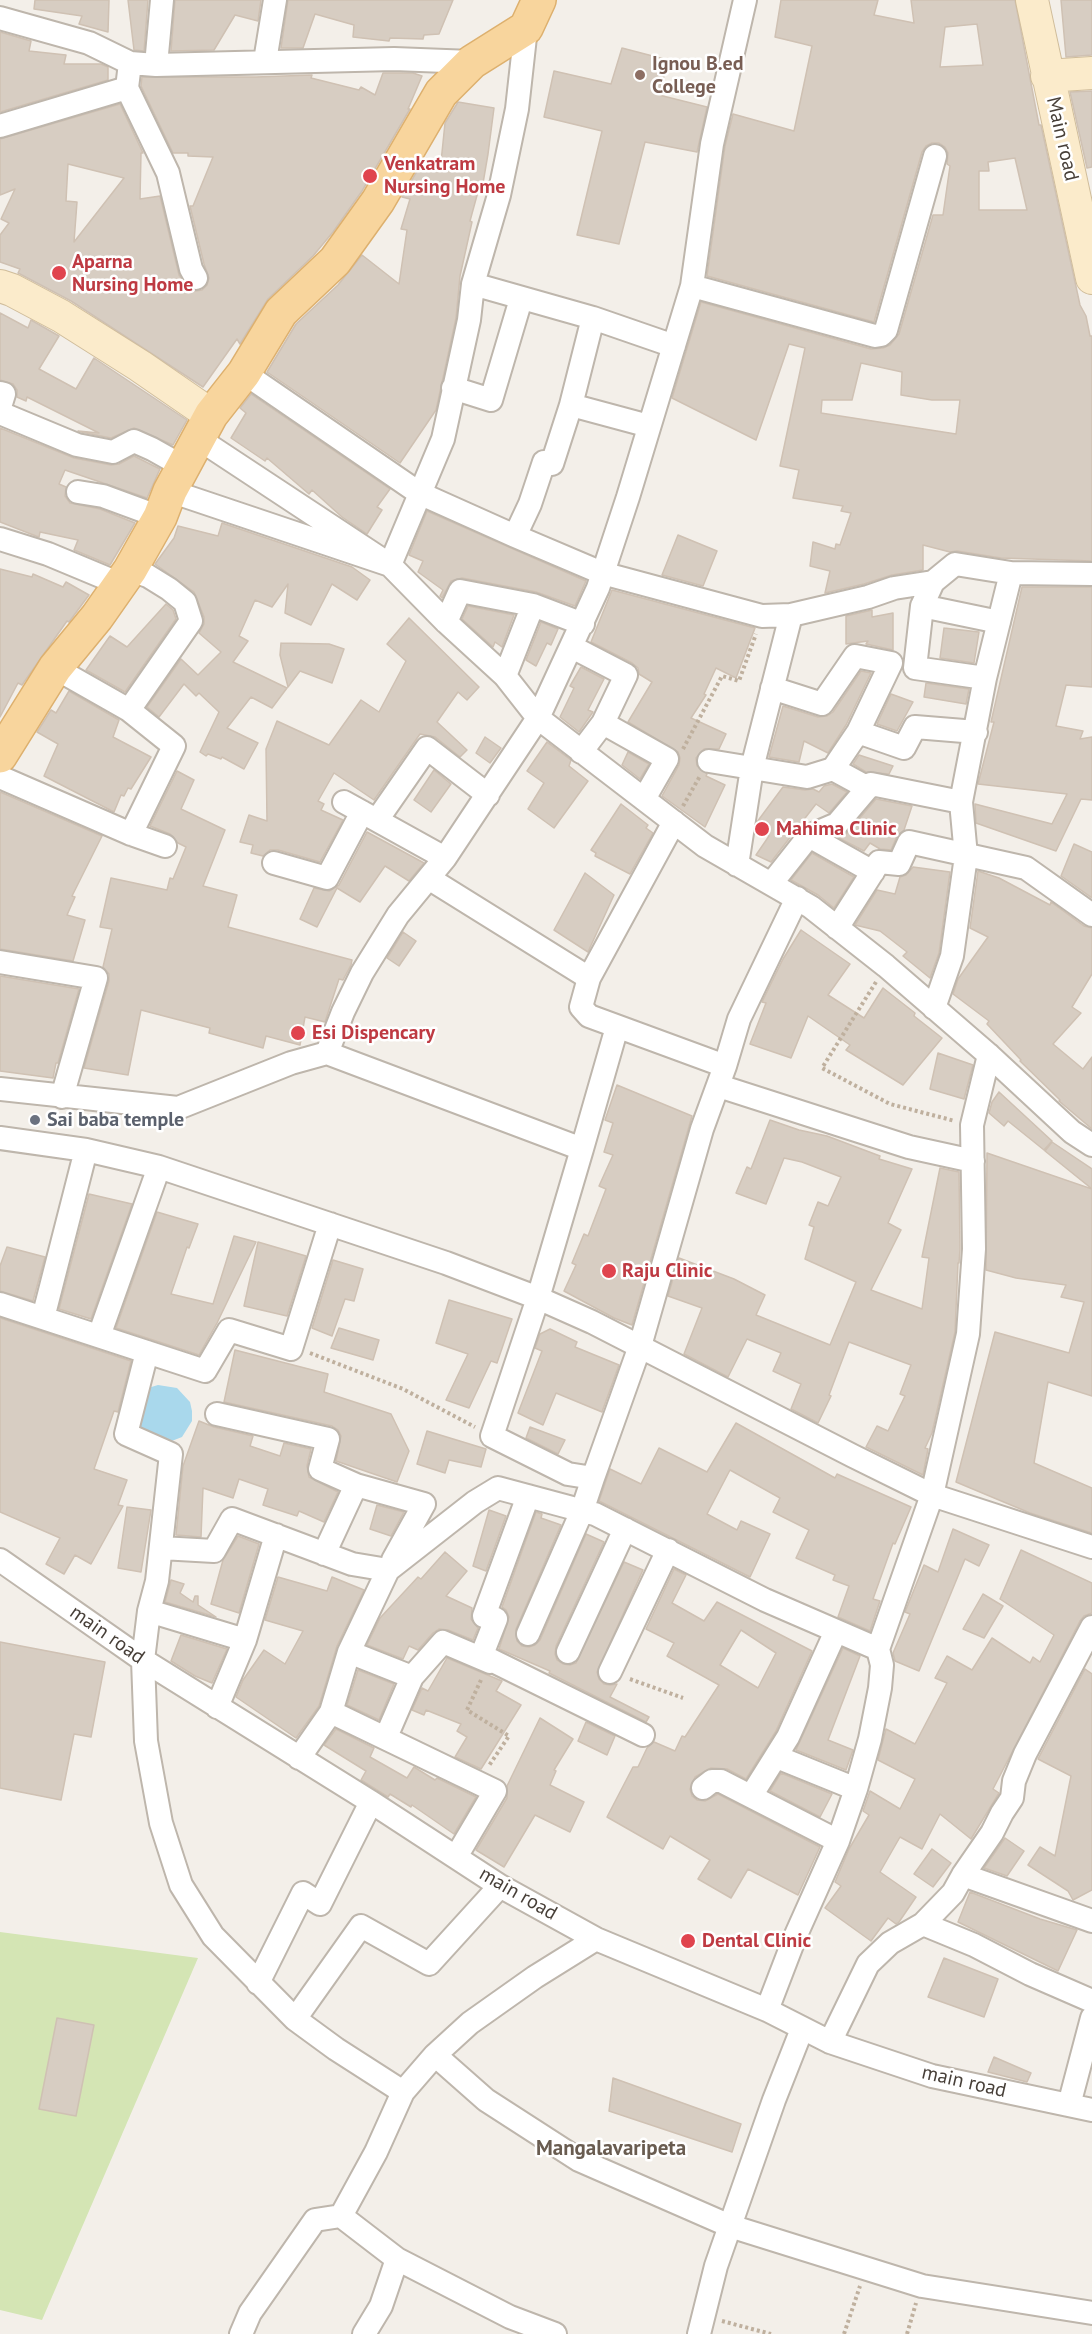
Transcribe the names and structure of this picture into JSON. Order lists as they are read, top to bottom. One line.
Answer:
{"streets":{"street":["Main road","main road"]},"districts":["Mangalavaripeta"],"places":["Ignou B.ed College","Venkatram Nursing Home","Aparna Nursing Home","Mahima Clinic","Esi Dispencary","Sai baba temple","Raju Clinic","Dental Clinic"]}
